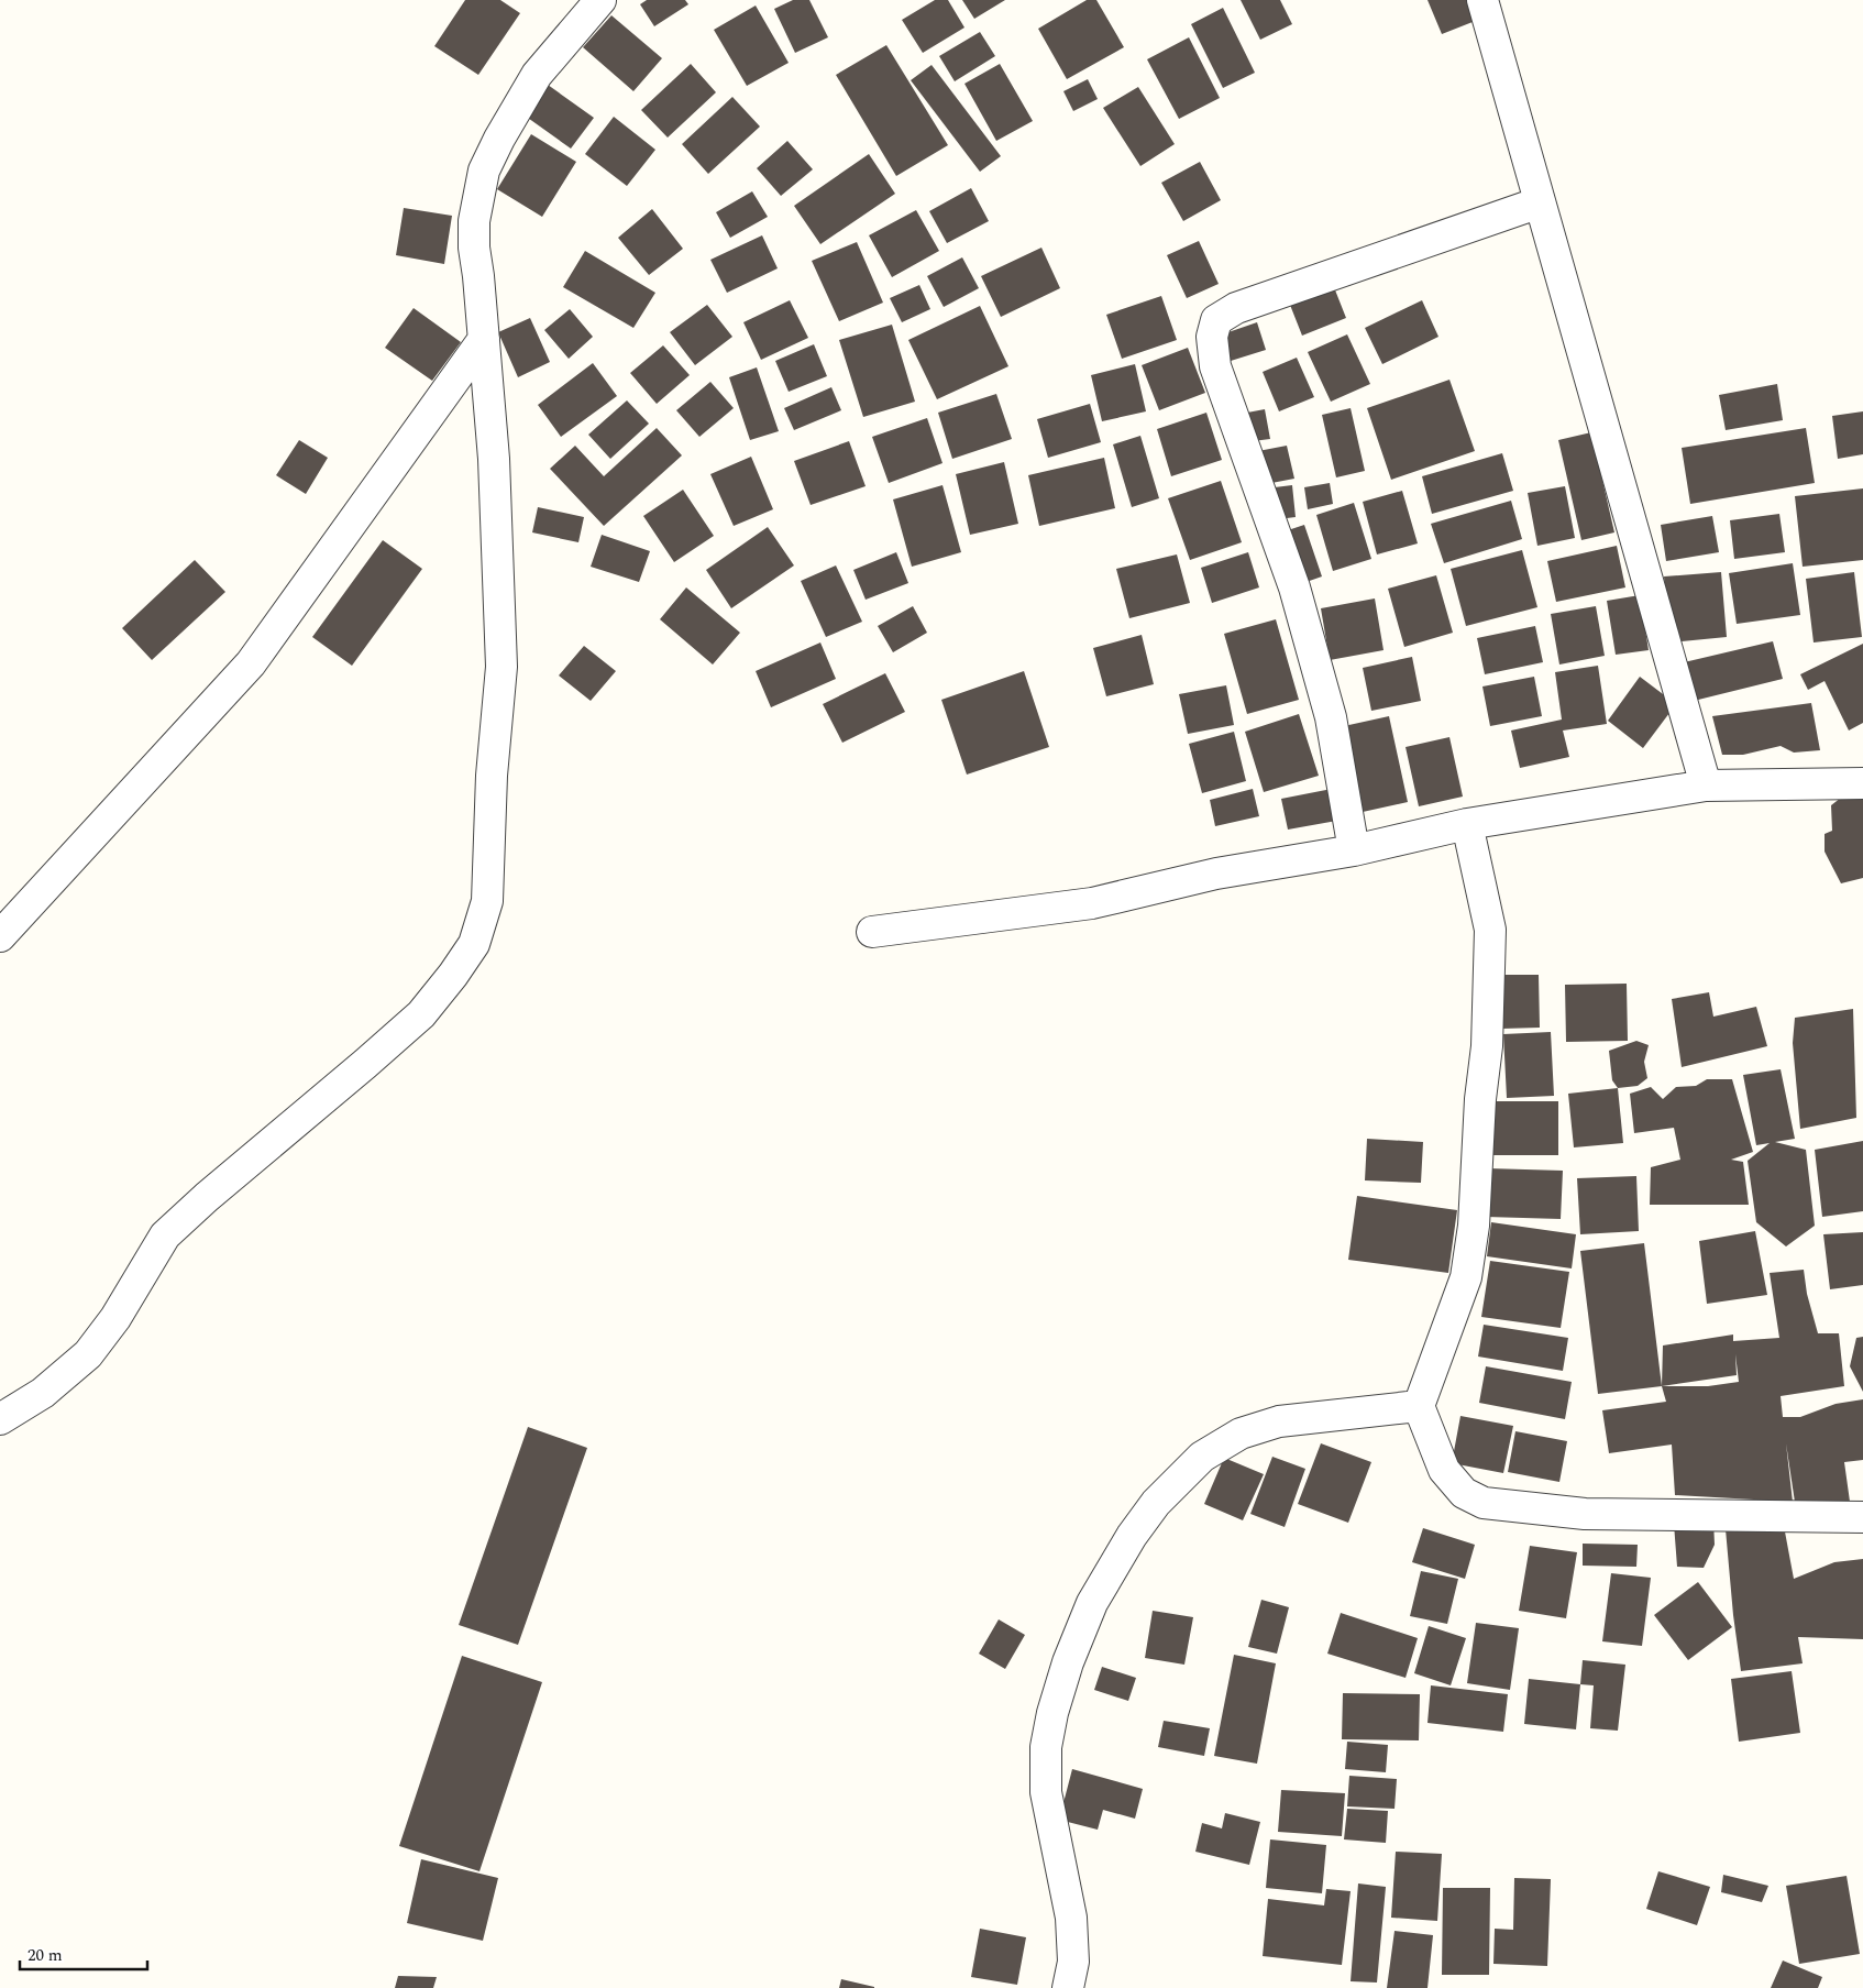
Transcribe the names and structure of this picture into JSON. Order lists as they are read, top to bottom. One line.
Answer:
{"scale_bar":"20 m"}
